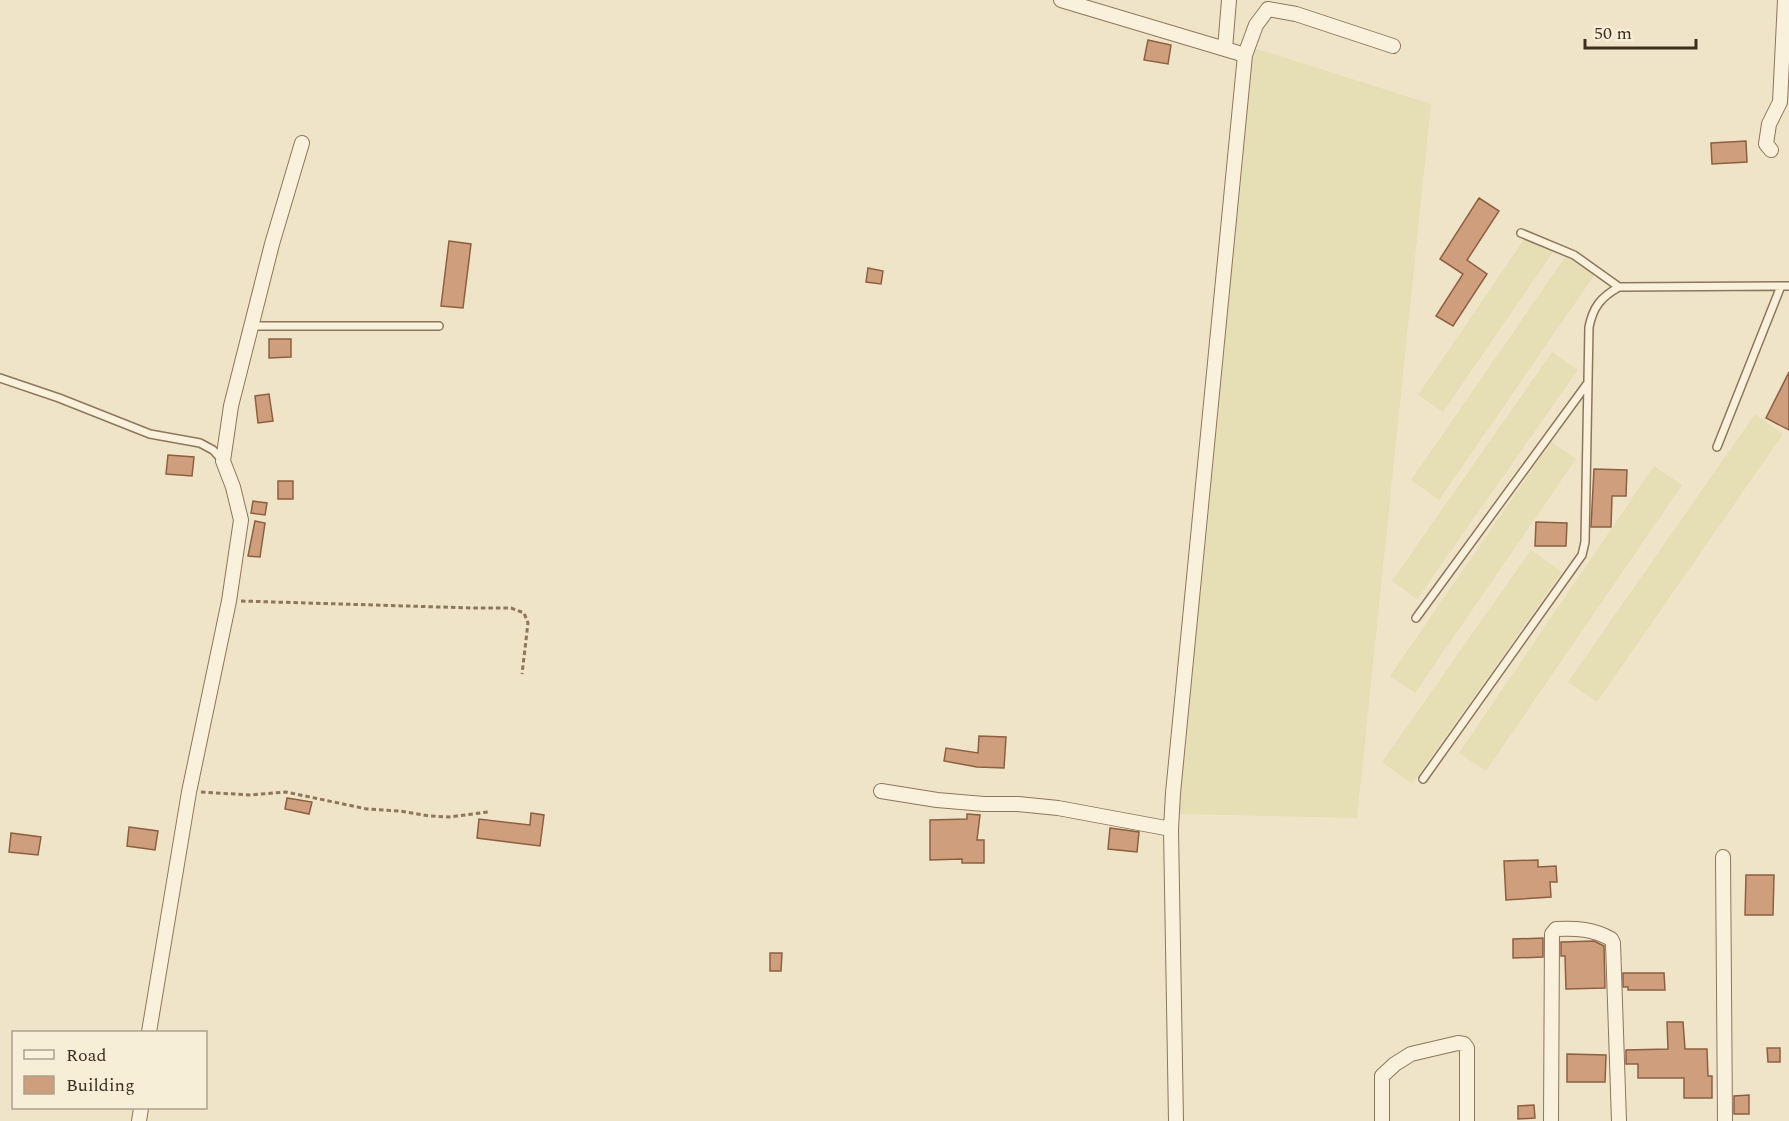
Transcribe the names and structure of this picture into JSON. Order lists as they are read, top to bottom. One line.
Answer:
{"legend":["Road","Building"],"scale_bar":"50 m"}
